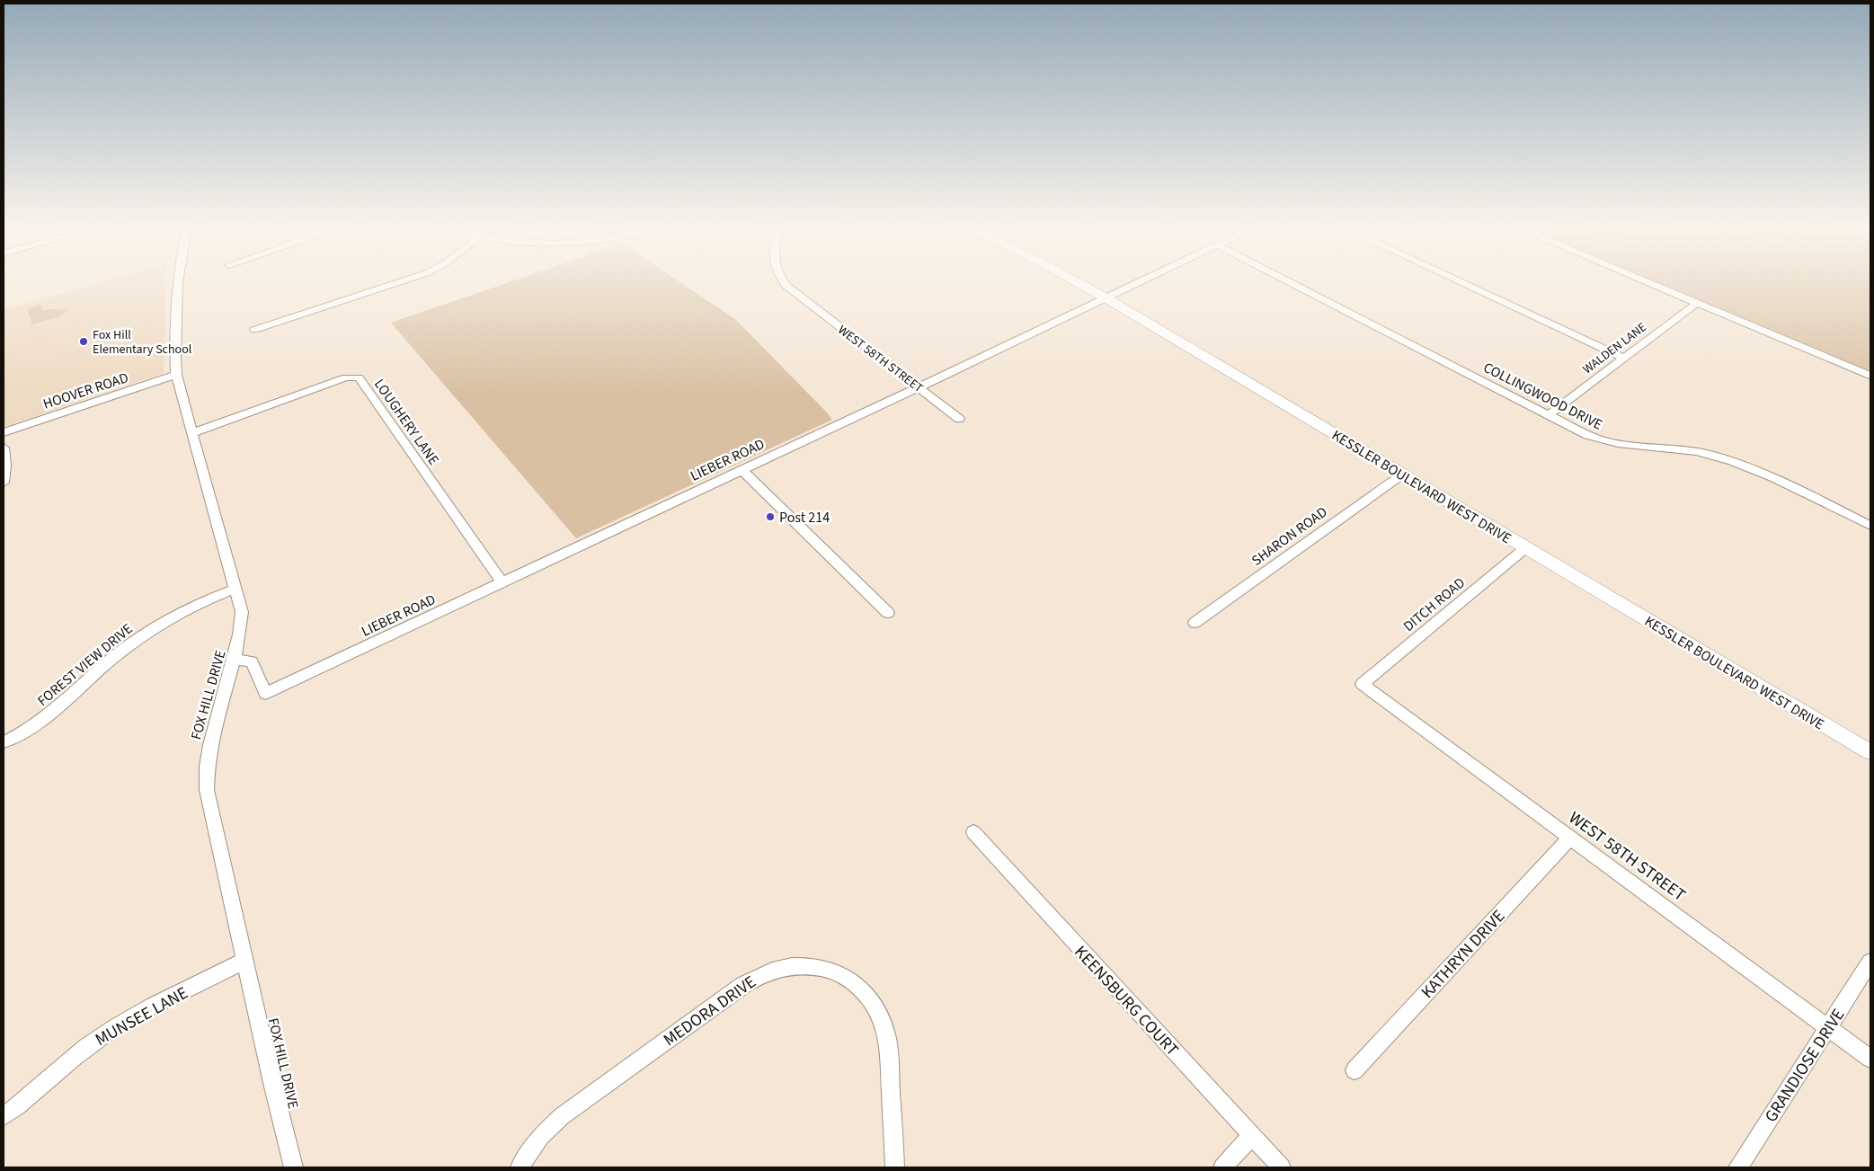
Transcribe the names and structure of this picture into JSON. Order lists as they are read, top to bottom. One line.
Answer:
{"streets":{"main road":["KESSLER BOULEVARD WEST DRIVE"],"street":["WALDEN LANE","WEST 58TH STREET","HOOVER ROAD","COLLINGWOOD DRIVE","LOUGHERY LANE","LIEBER ROAD","SHARON ROAD","DITCH ROAD","FOREST VIEW DRIVE","FOX HILL DRIVE","KATHRYN DRIVE","KEENSBURG COURT","MEDORA DRIVE","MUNSEE LANE","GRANDIOSE DRIVE"]},"crossings":[["WALDEN LANE","COLLINGWOOD DRIVE"],["WEST 58TH STREET","LIEBER ROAD"],["WEST 58TH STREET","DITCH ROAD"],["WEST 58TH STREET","KATHRYN DRIVE"],["WEST 58TH STREET","GRANDIOSE DRIVE"],["HOOVER ROAD","FOX HILL DRIVE"],["LOUGHERY LANE","LIEBER ROAD"],["LOUGHERY LANE","FOX HILL DRIVE"],["LIEBER ROAD","KESSLER BOULEVARD WEST DRIVE"],["LIEBER ROAD","FOX HILL DRIVE"],["KESSLER BOULEVARD WEST DRIVE","SHARON ROAD"],["KESSLER BOULEVARD WEST DRIVE","DITCH ROAD"],["FOREST VIEW DRIVE","FOX HILL DRIVE"],["FOX HILL DRIVE","MUNSEE LANE"]],"places":["Fox Hill Elementary School","Post 214"]}
